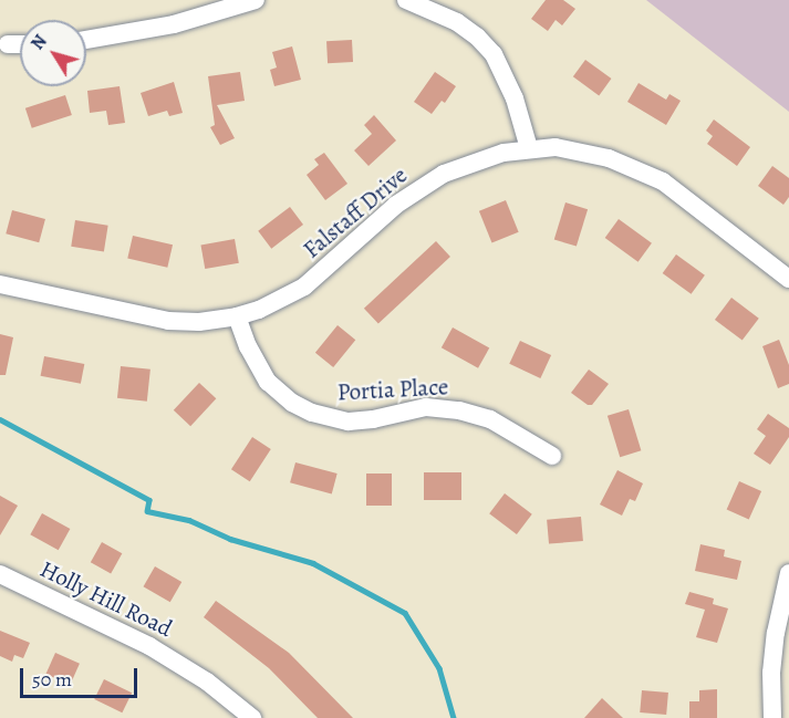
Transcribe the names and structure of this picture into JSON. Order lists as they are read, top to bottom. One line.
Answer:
{"streets":{"street":["Falstaff Drive","Portia Place","Holly Hill Road"]},"crossings":[["Falstaff Drive","Portia Place"]],"scale_bar":"50 m","north":"top left"}
